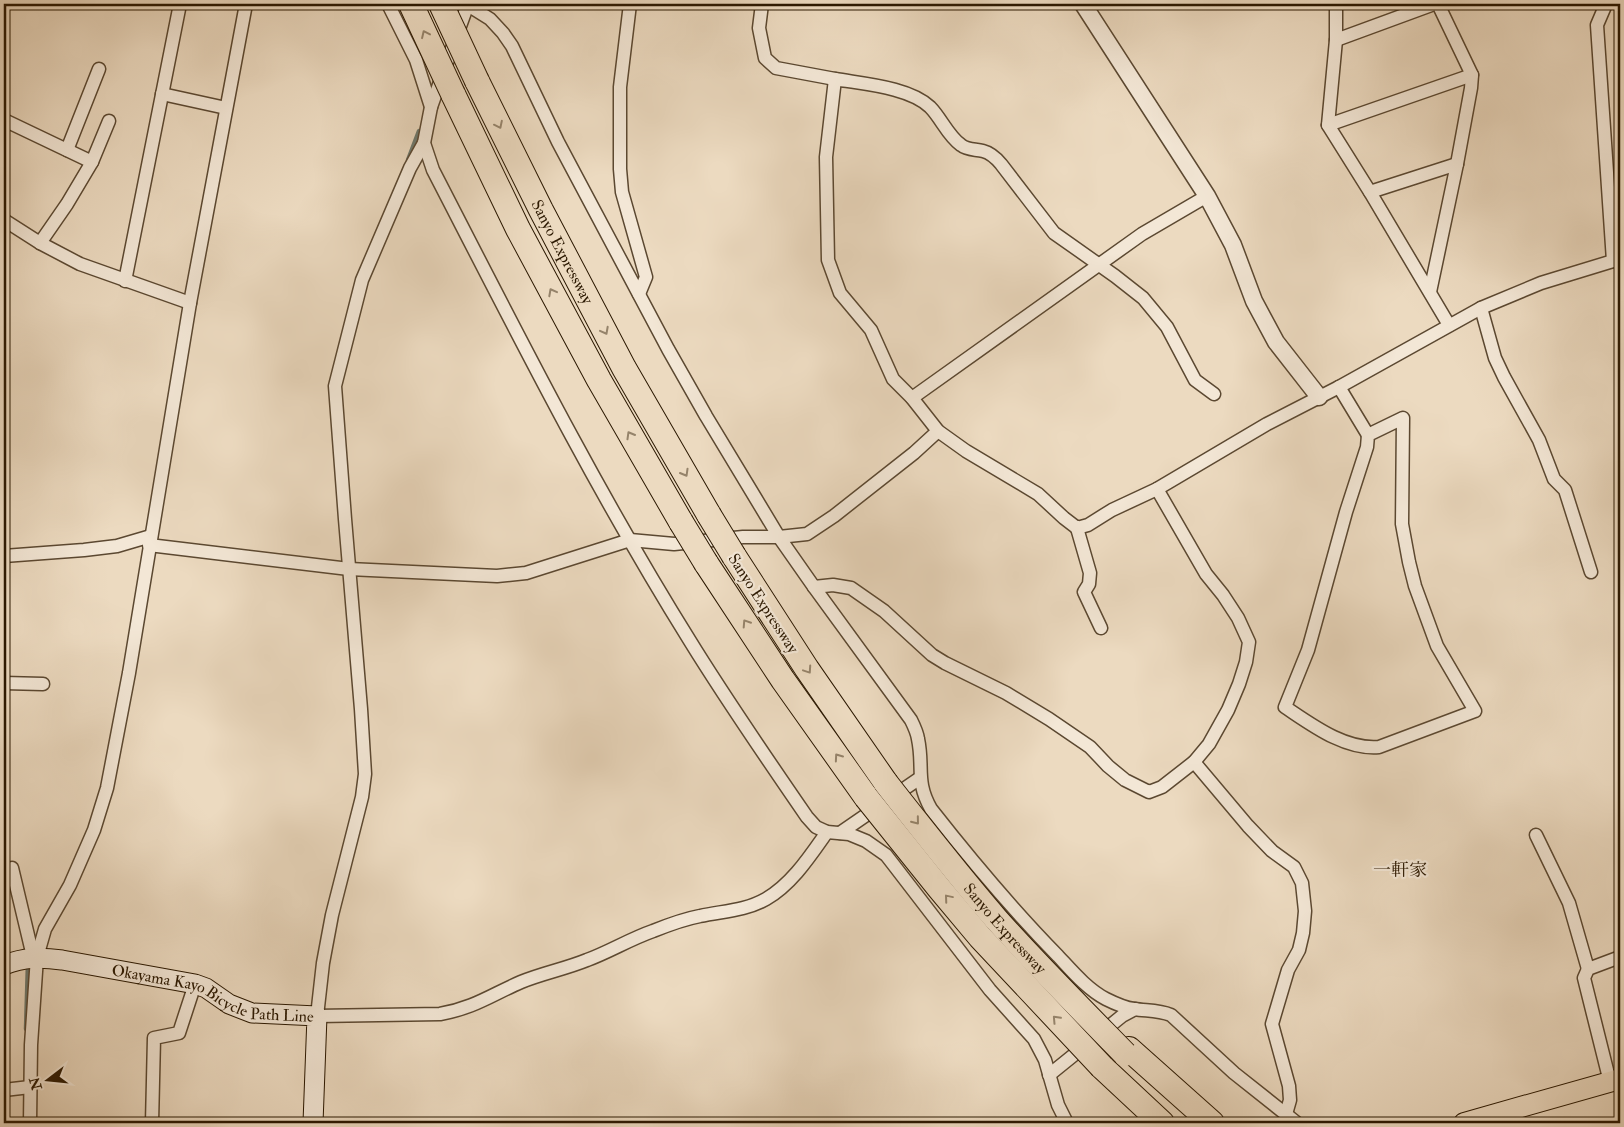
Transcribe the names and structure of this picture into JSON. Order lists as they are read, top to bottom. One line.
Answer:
{"streets":{"highway":["Sanyo Expressway"],"main road":["Okayama Kayo Bicycle Path Line"]},"districts":["一軒家"],"north":"left"}
